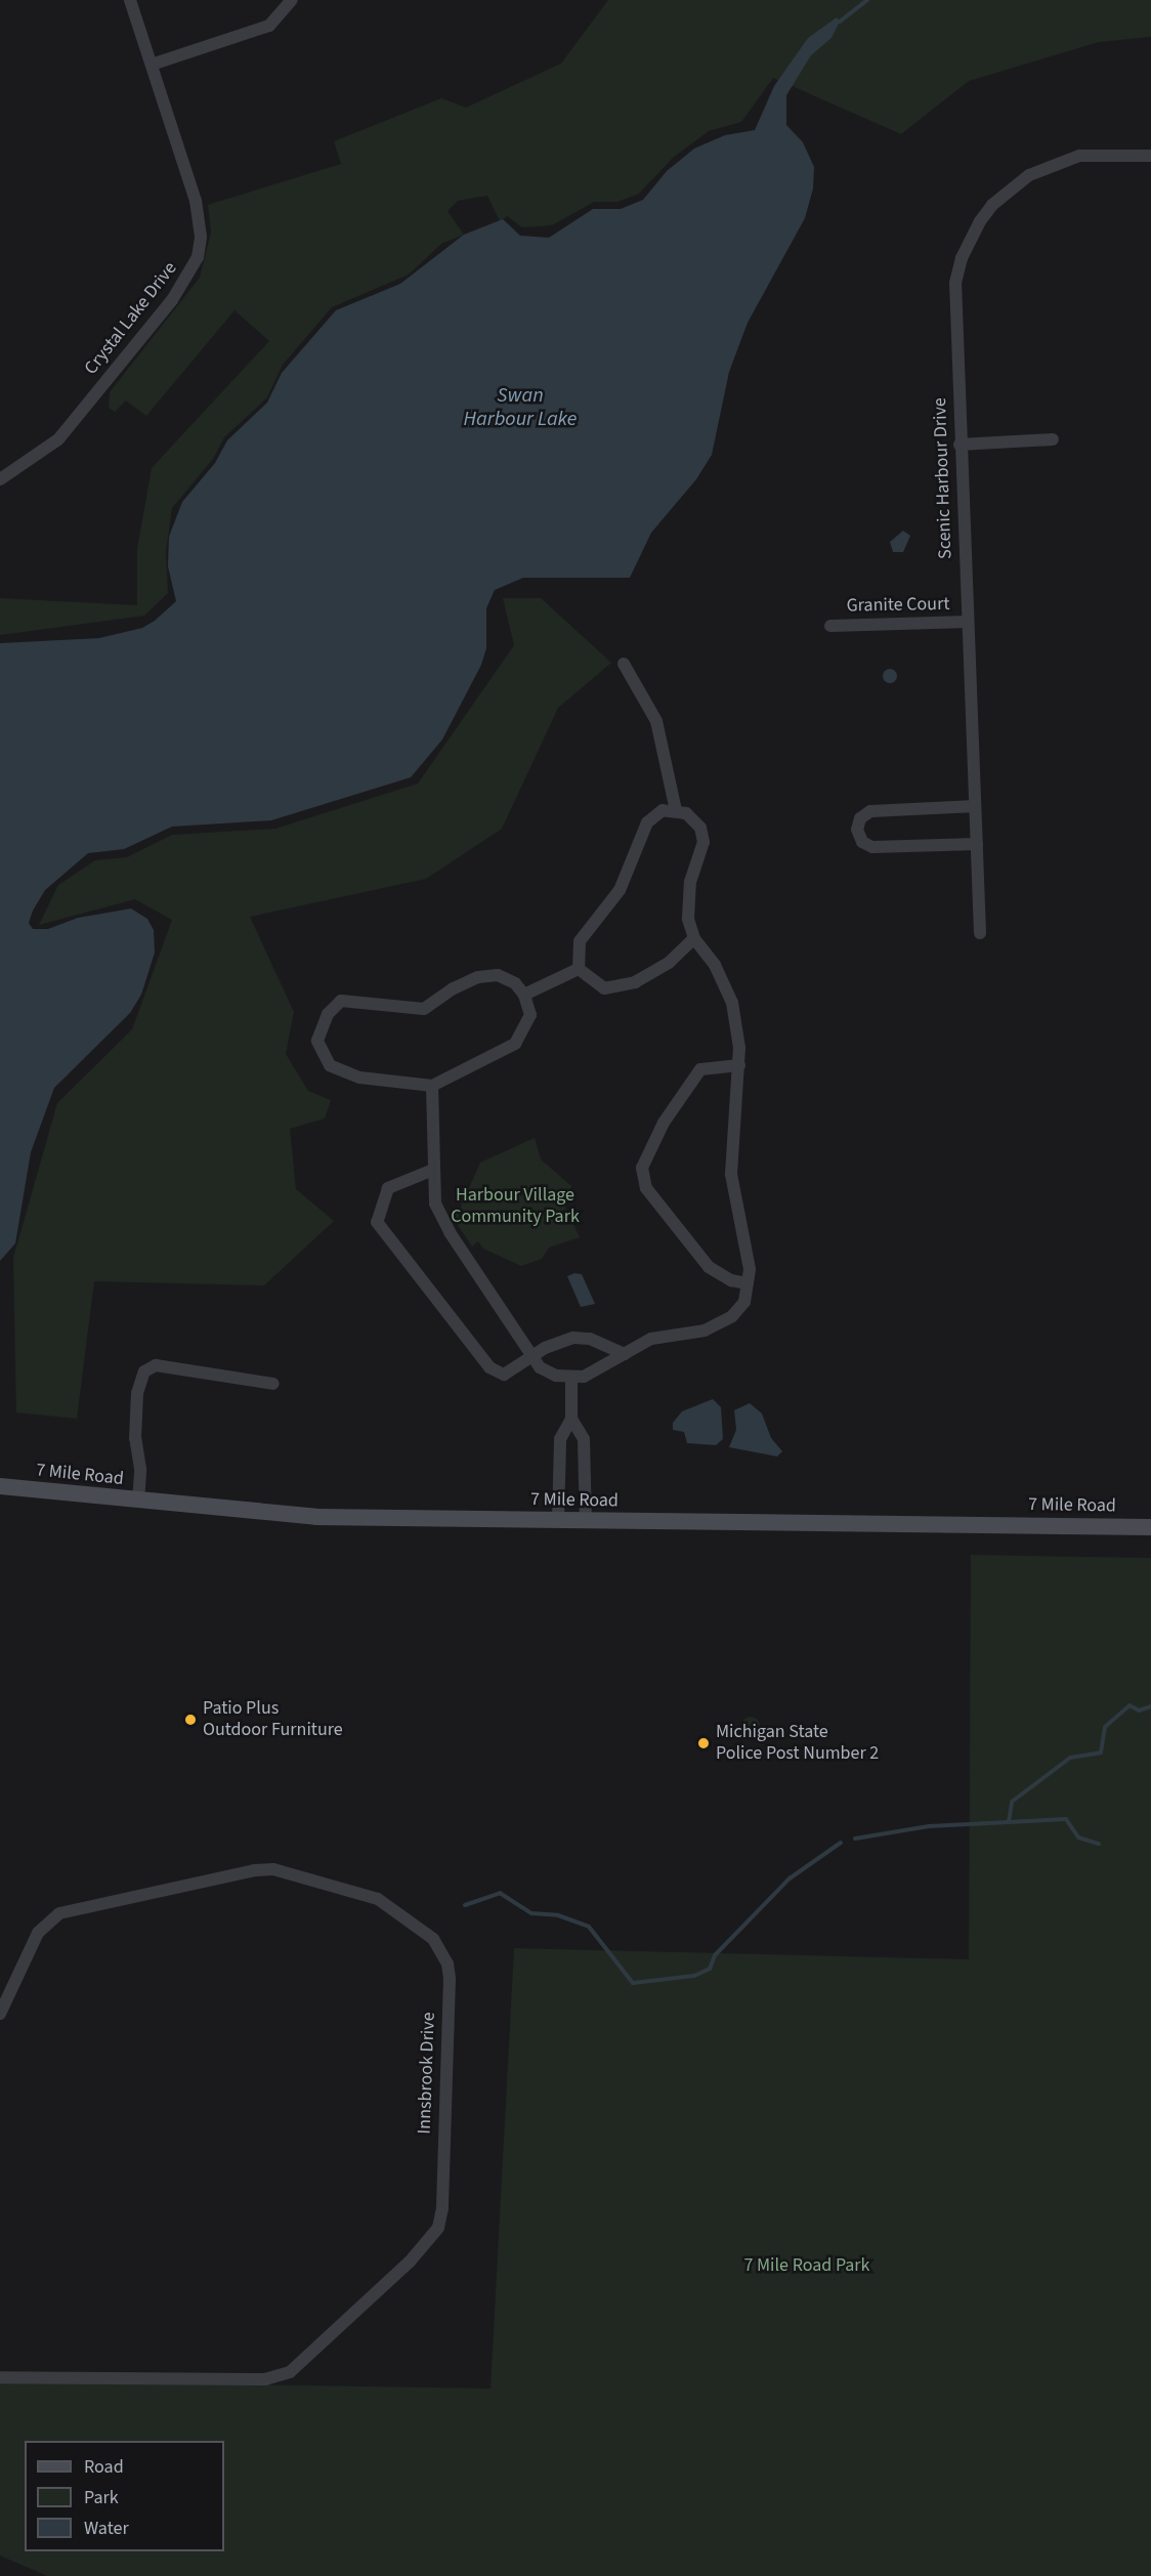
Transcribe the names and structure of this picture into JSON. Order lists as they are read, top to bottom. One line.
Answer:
{"streets":{"street":["Crystal Lake Drive","Scenic Harbour Drive","Granite Court","7 Mile Road","Innsbrook Drive"]},"crossings":[["Scenic Harbour Drive","Granite Court"]],"water":["Swan Harbour Lake"],"parks":["Harbour Village Community Park","7 Mile Road Park"],"places":["Patio Plus Outdoor Furniture","Michigan State Police Post Number 2"],"legend":["Road","Park","Water"]}
